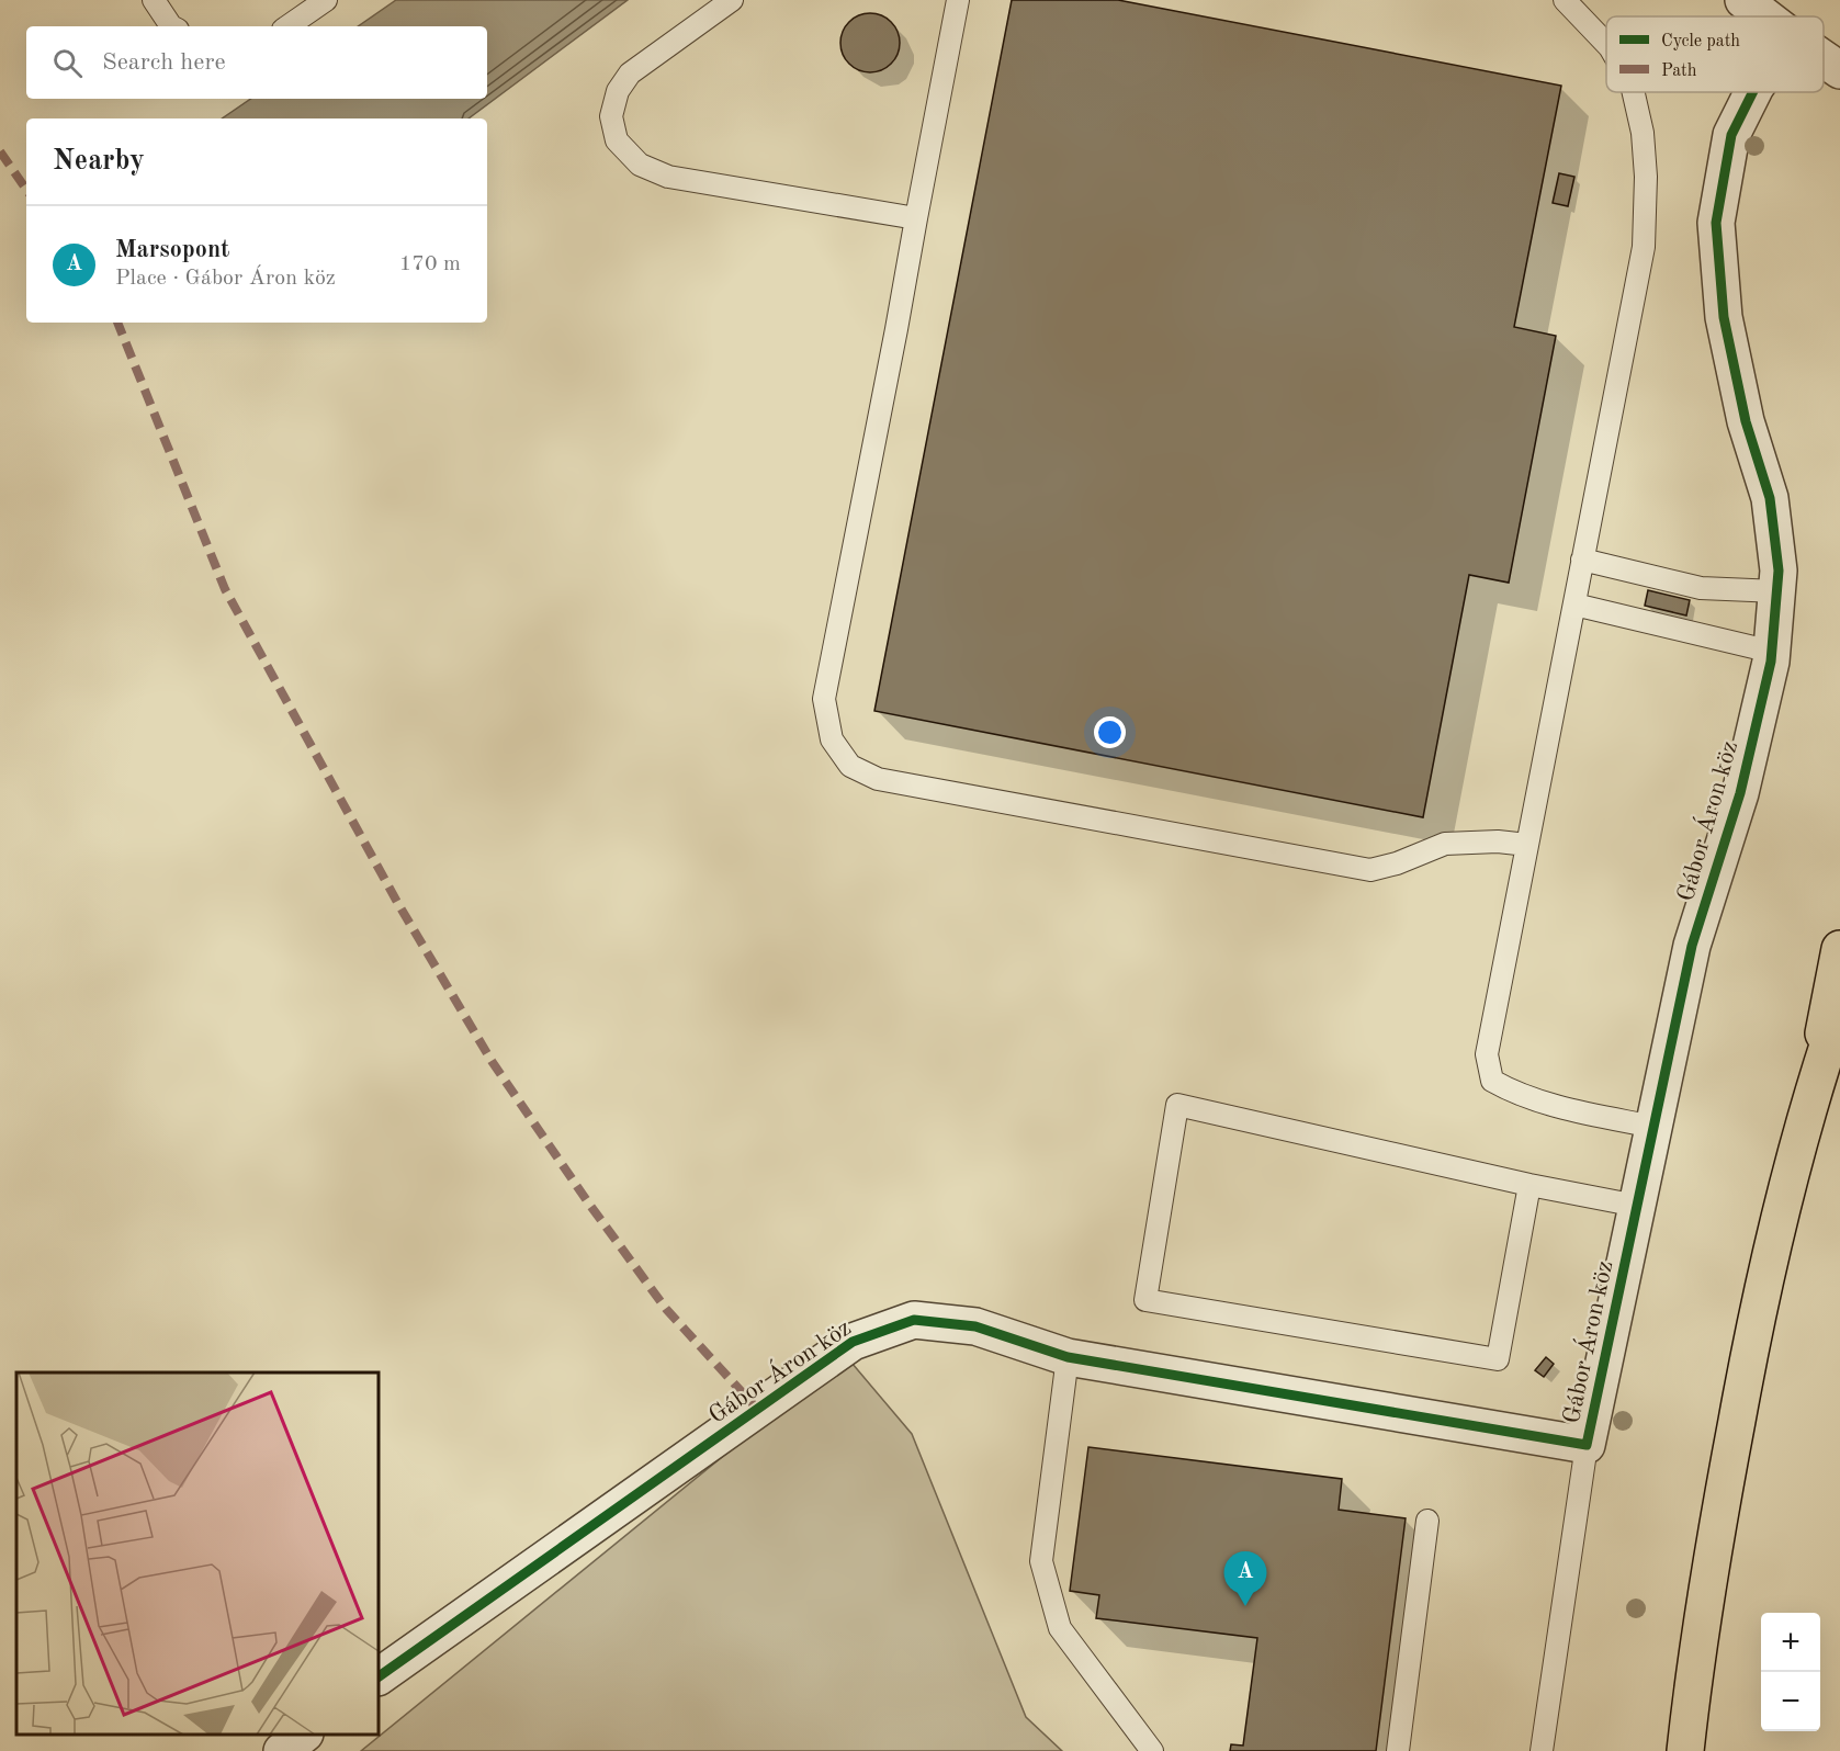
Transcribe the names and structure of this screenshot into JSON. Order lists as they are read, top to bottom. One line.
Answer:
{"streets":{"street":["Gábor Áron köz"]},"legend":["Cycle path","Path"],"page":{"search":"Search here","heading":"Nearby","list":[{"mark":"A","name":"Marsopont","note":"Place · Gábor Áron köz","value":"170 m"}],"pins":"A","map_buttons":["+","−"]}}
